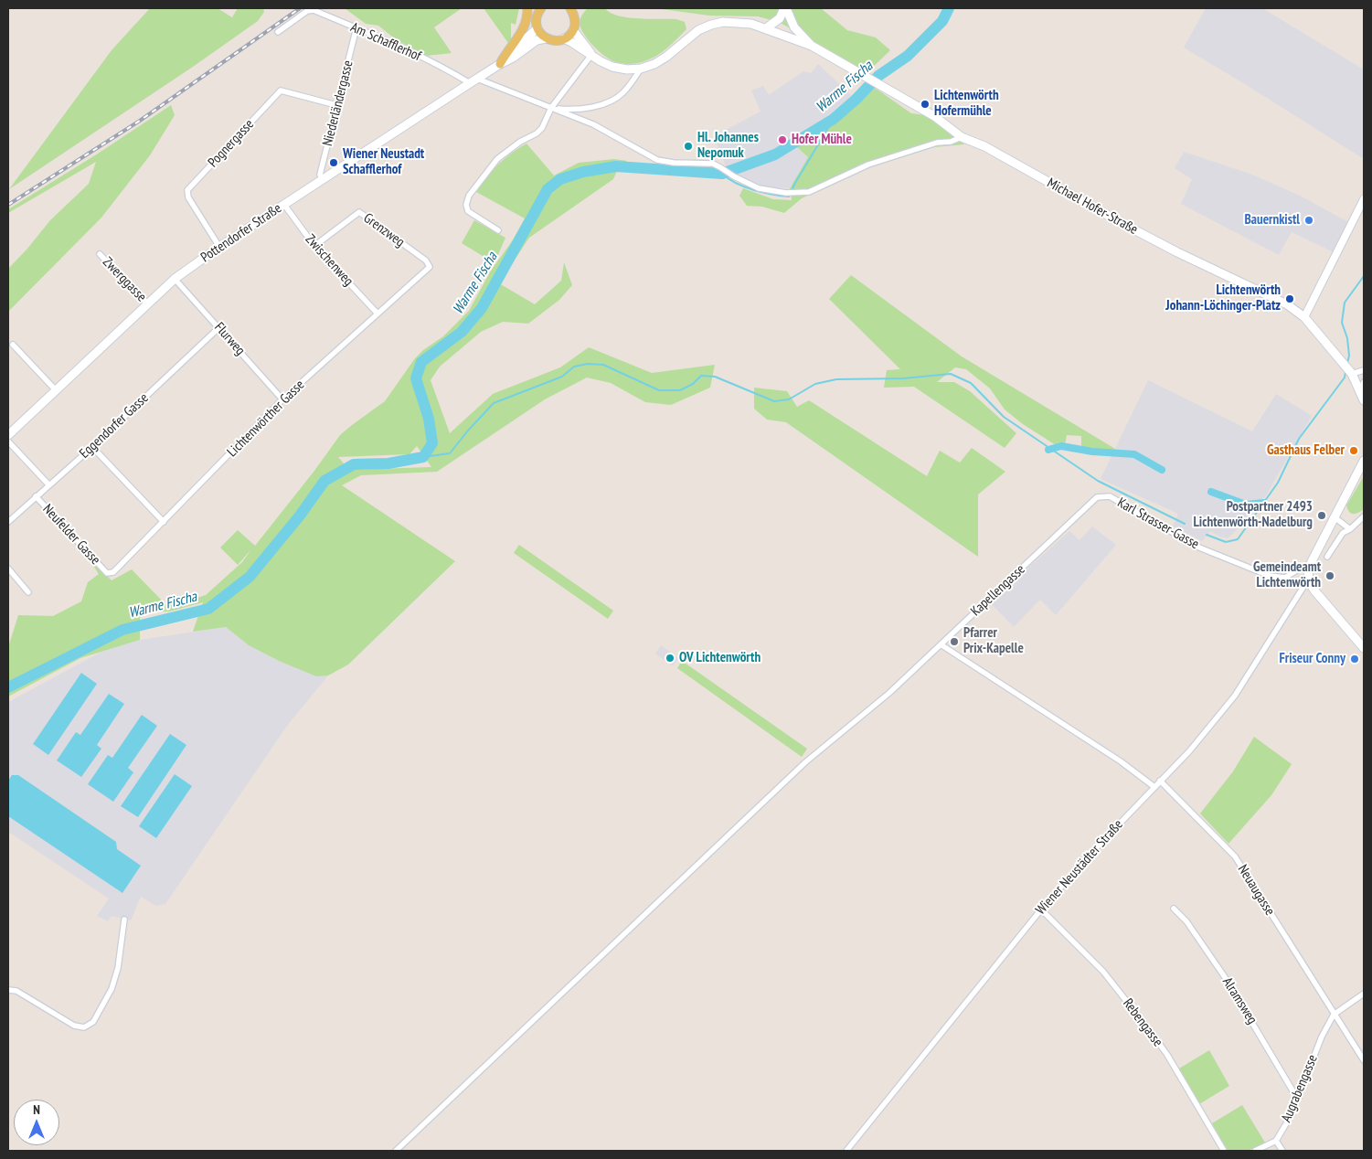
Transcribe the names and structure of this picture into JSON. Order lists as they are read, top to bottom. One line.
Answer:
{"streets":{"main road":["Michael Hofer-Straße","Pottendorfer Straße"],"street":["Am Schafflerhof","Niederländergasse","Pognergasse","Grenzweg","Zwischenweg","Zwerggasse","Flurweg","Lichtenwörther Gasse","Eggendorfer Gasse","Karl Strasser-Gasse","Neufelder Gasse","Kapellengasse","Wiener Neustädter Straße","Neuaugasse","Alramsweg","Rebengasse","Augrabengasse"]},"crossings":[["Am Schafflerhof","Niederländergasse"],["Am Schafflerhof","Michael Hofer-Straße"],["Am Schafflerhof","Pottendorfer Straße"],["Niederländergasse","Pognergasse"],["Niederländergasse","Pottendorfer Straße"],["Pognergasse","Pottendorfer Straße"],["Grenzweg","Zwischenweg"],["Grenzweg","Lichtenwörther Gasse"],["Pottendorfer Straße","Zwischenweg"],["Pottendorfer Straße","Zwerggasse"],["Pottendorfer Straße","Flurweg"],["Zwischenweg","Lichtenwörther Gasse"],["Flurweg","Lichtenwörther Gasse"],["Flurweg","Eggendorfer Gasse"],["Lichtenwörther Gasse","Neufelder Gasse"],["Eggendorfer Gasse","Neufelder Gasse"],["Karl Strasser-Gasse","Kapellengasse"],["Wiener Neustädter Straße","Neuaugasse"],["Wiener Neustädter Straße","Rebengasse"],["Neuaugasse","Augrabengasse"],["Alramsweg","Augrabengasse"]],"water":["Warme Fischa"],"places":["Lichtenwörth Hofermühle","Hofer Mühle","Hl. Johannes Nepomuk","Wiener Neustadt Schafflerhof","Bauernkistl","Lichtenwörth Johann-Löchinger-Platz","Gasthaus Felber","Postpartner 2493 Lichtenwörth-Nadelburg","Gemeindeamt Lichtenwörth","Pfarrer Prix-Kapelle","OV Lichtenwörth","Friseur Conny"],"north":"top"}
